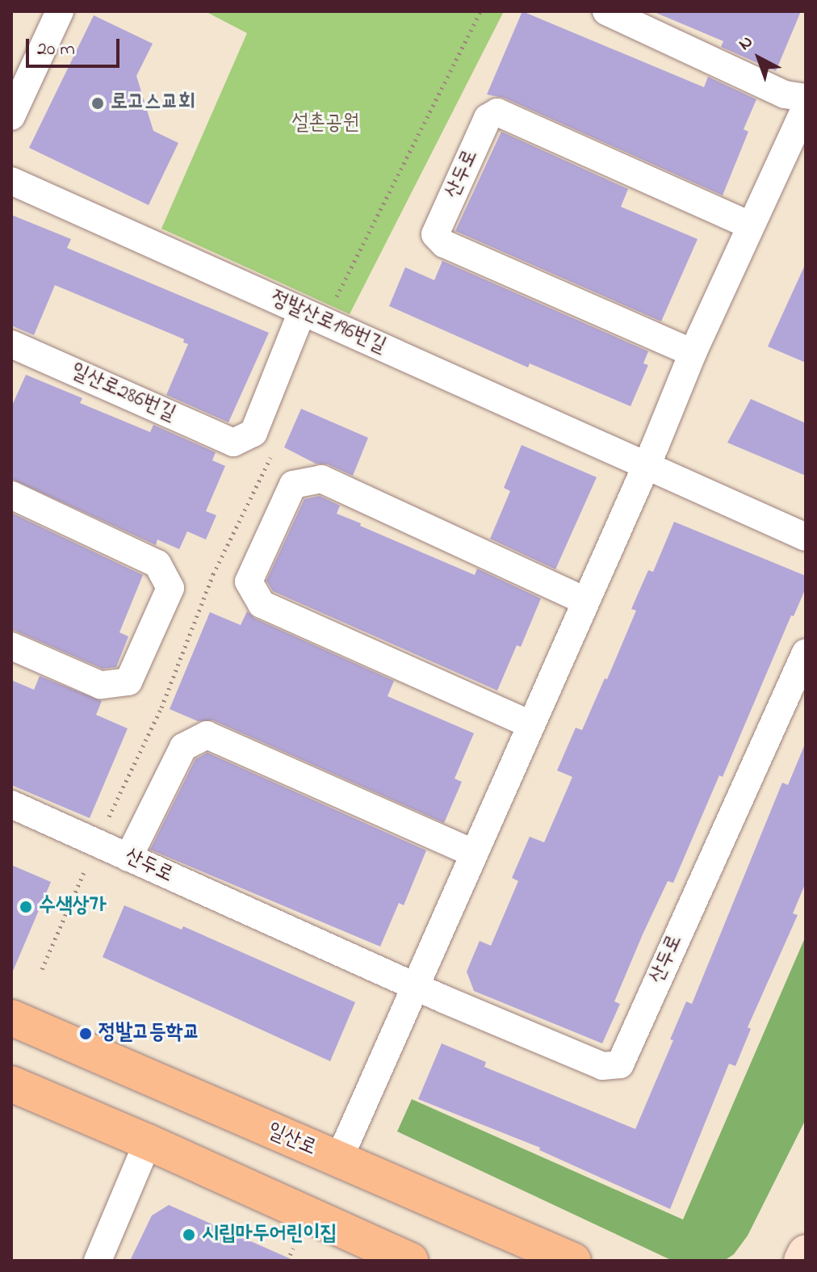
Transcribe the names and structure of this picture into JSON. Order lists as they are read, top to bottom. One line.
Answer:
{"streets":{"main road":["일산로"],"street":["산두로","정발산로196번길","일산로286번길"]},"crossings":[["정발산로196번길","일산로286번길"]],"parks":["설촌공원"],"places":["로고스교회","수색상가","정발고등학교","시립마두어린이집"],"scale_bar":"20 m","north":"top left"}
